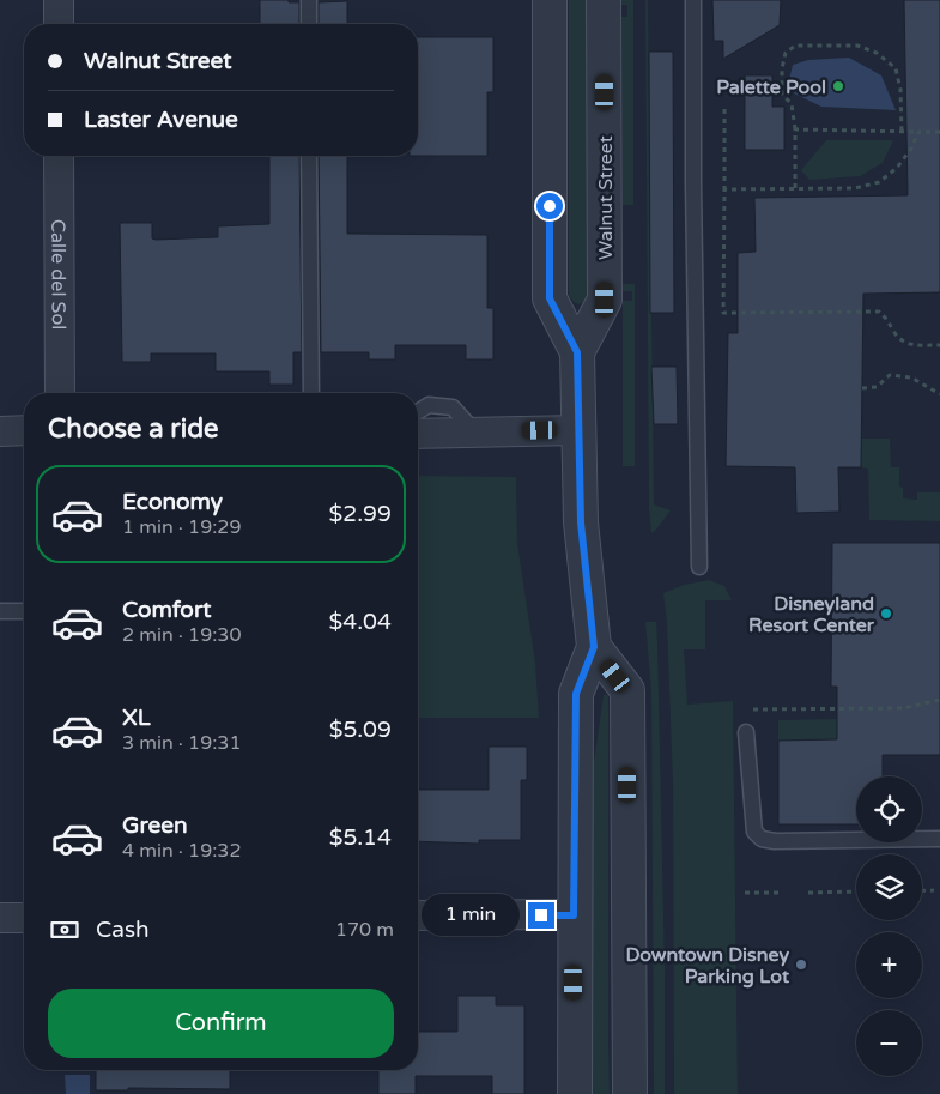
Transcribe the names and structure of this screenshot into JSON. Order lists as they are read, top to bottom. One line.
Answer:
{"streets":{"street":["Walnut Street","Calle del Sol"]},"places":["Palette Pool","Disneyland Resort Center","Downtown Disney Parking Lot"],"page":{"banner":["Walnut Street","Laster Avenue"],"heading":"Choose a ride","list":[{"name":"Economy","note":"1 min · 19:29","value":"$2.99"},{"name":"Comfort","note":"2 min · 19:30","value":"$4.04"},{"name":"XL","note":"3 min · 19:31","value":"$5.09"},{"name":"Green","note":"4 min · 19:32","value":"$5.14"}],"map_buttons":["+","−"],"bubble":"1 min","pay":["Cash","170 m"],"buttons":"Confirm"}}
